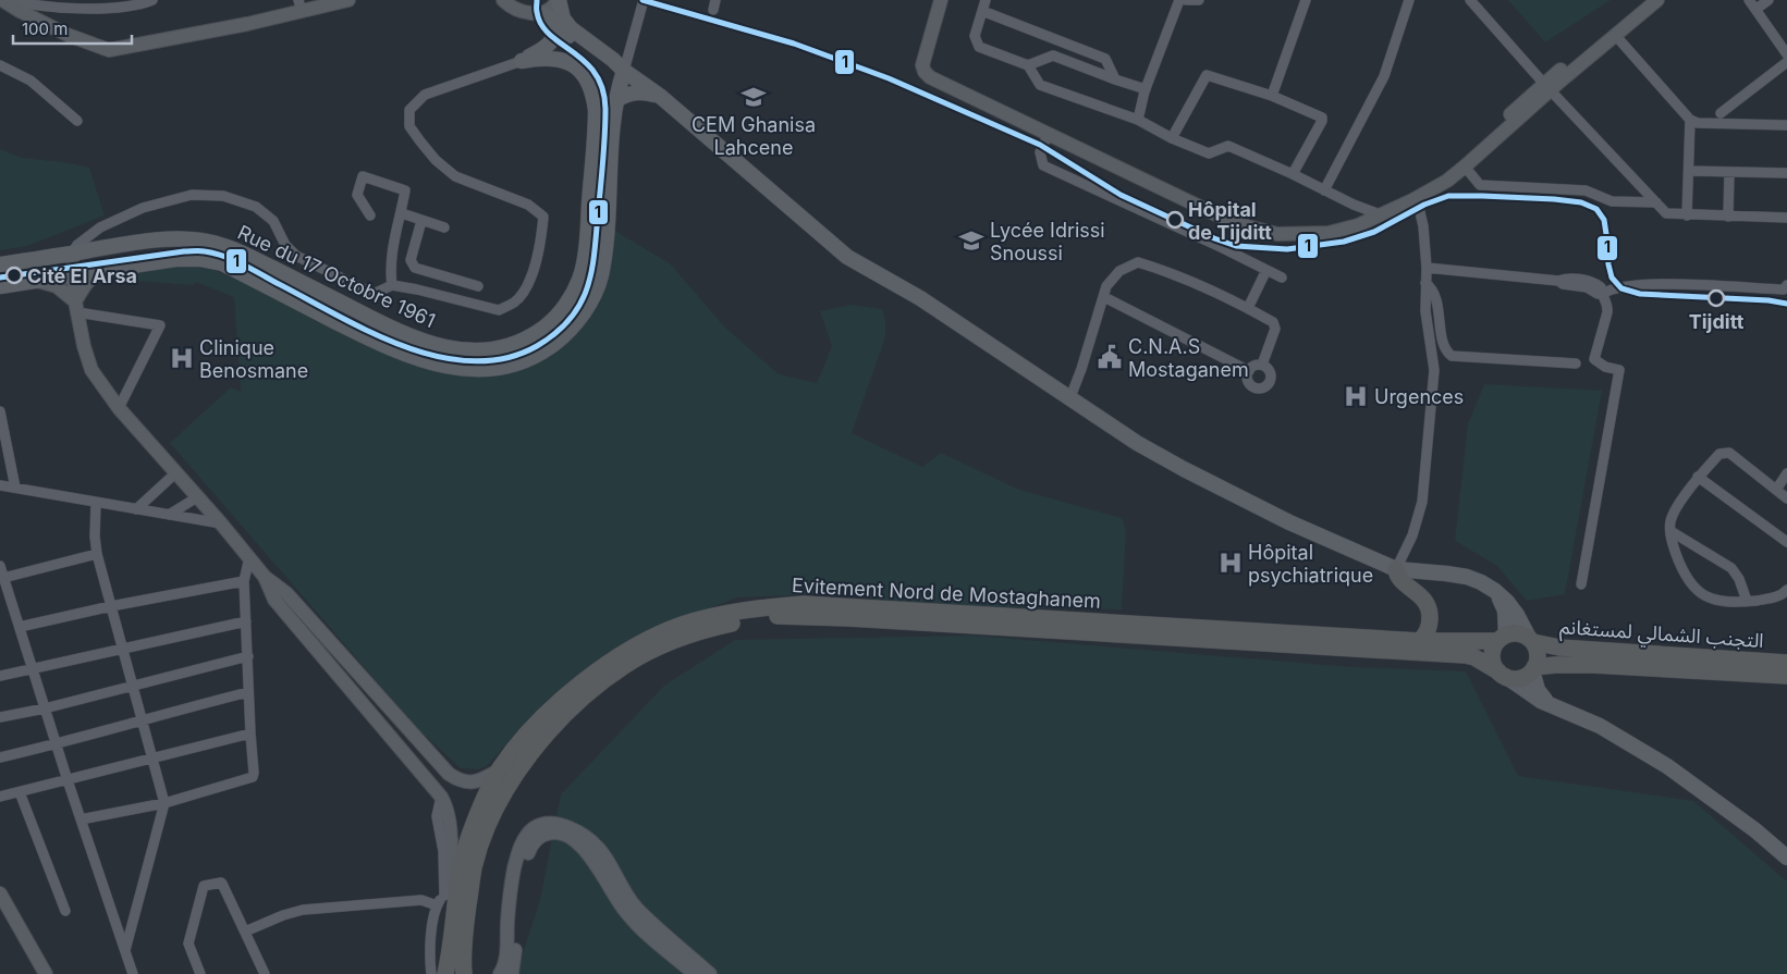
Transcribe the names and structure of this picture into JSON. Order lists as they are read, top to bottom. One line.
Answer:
{"streets":{"highway":["Evitement Nord de Mostaghanem","التجنب الشمالي لمستغانم"],"main road":["Rue du 17 Octobre 1961"]},"crossings":[["Evitement Nord de Mostaghanem","التجنب الشمالي لمستغانم"]],"places":{"school or university":["CEM Ghanisa Lahcene","Lycée Idrissi Snoussi"],"other":["Hôpital de Tijditt","Cité El Arsa","Tijditt"],"public building":["C.N.A.S Mostaganem"],"hospital":["Clinique Benosmane","Urgences","Hôpital psychiatrique"]},"lines":["transit line 1"],"scale_bar":"100 m"}
